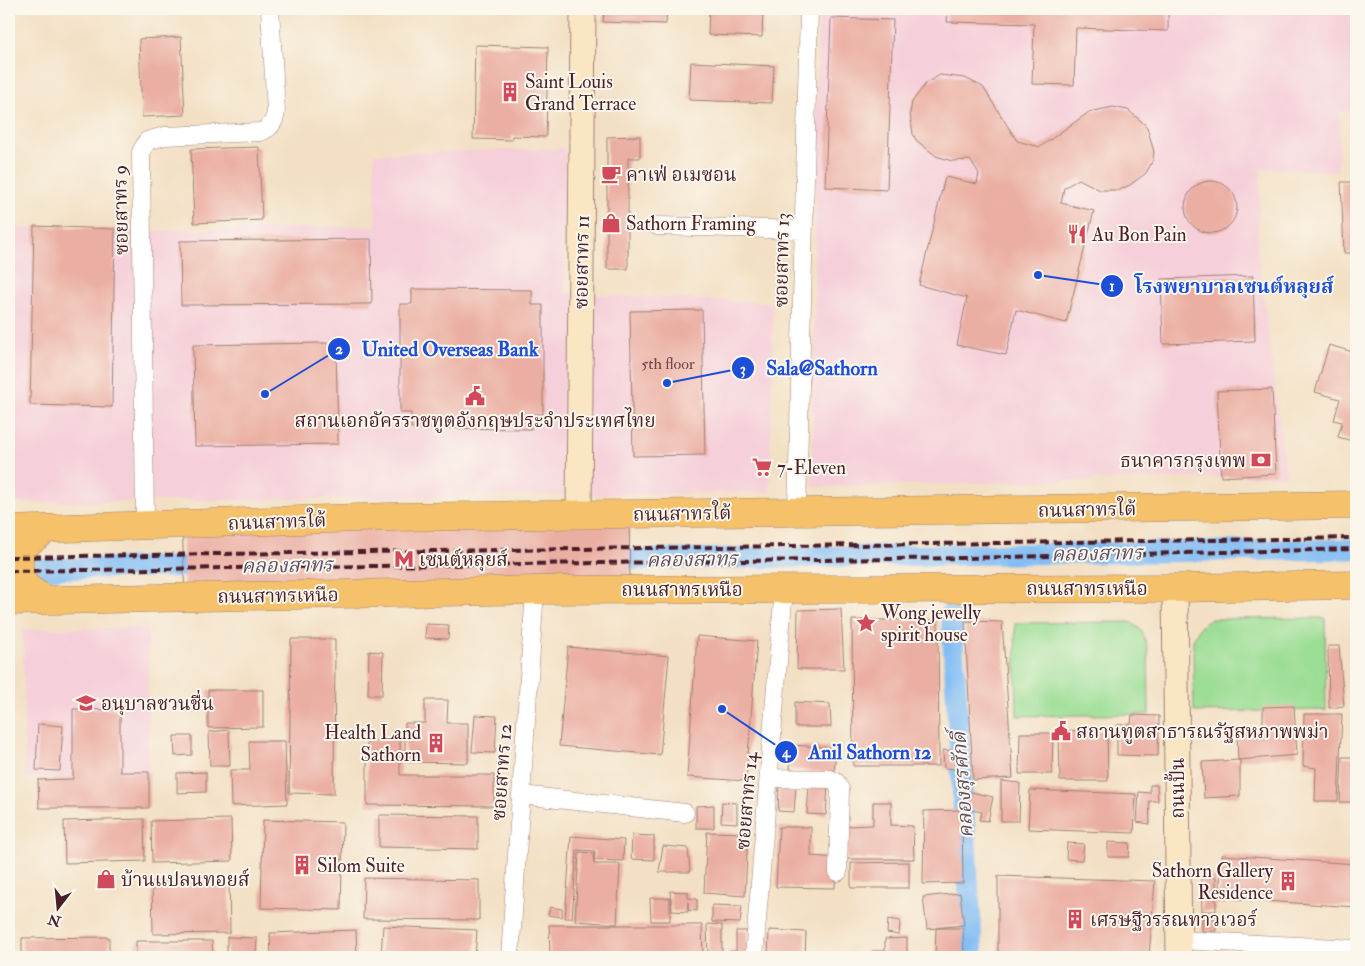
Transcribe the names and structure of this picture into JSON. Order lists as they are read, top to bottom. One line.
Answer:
{"streets":{"main road":["ถนนสาทรใต้","ถนนสาทรเหนือ"],"street":["ซอยสาทร 9","ซอยสาทร 13","ซอยสาทร 11","ซอยสาทร 12","ถนนปั้น","ซอยสาทร 14"]},"crossings":[["ซอยสาทร 9","ถนนสาทรใต้"],["ซอยสาทร 13","ถนนสาทรใต้"],["ซอยสาทร 11","ถนนสาทรใต้"],["ถนนสาทรเหนือ","ซอยสาทร 12"],["ถนนสาทรเหนือ","ถนนปั้น"],["ถนนสาทรเหนือ","ซอยสาทร 14"]],"water":["คลองสาทร","คลองสุรศักดิ์"],"places":{"building":["Saint Louis Grand Terrace","Health Land Sathorn","Silom Suite","Sathorn Gallery Residence","เศรษฐีวรรณทาวเวอร์"],"cafe":["คาเฟ่ อเมซอน"],"shop":["Sathorn Framing","บ้านแปลนทอยส์"],"restaurant":["Au Bon Pain"],"other":["โรงพยาบาลเซนต์หลุยส์","Sala@Sathorn","United Overseas Bank","Anil Sathorn 12"],"public building":["สถานเอกอัครราชทูตอังกฤษประจำประเทศไทย","สถานทูตสาธารณรัฐสหภาพพม่า"],"bank":["ธนาคารกรุงเทพ"],"supermarket":["7-Eleven"],"metro station":["เซนต์หลุยส์"],"place":["Wong jewelly spirit house"],"school or university":["อนุบาลชวนชื่น"]},"house_numbers":["5th floor"],"north":"bottom"}
